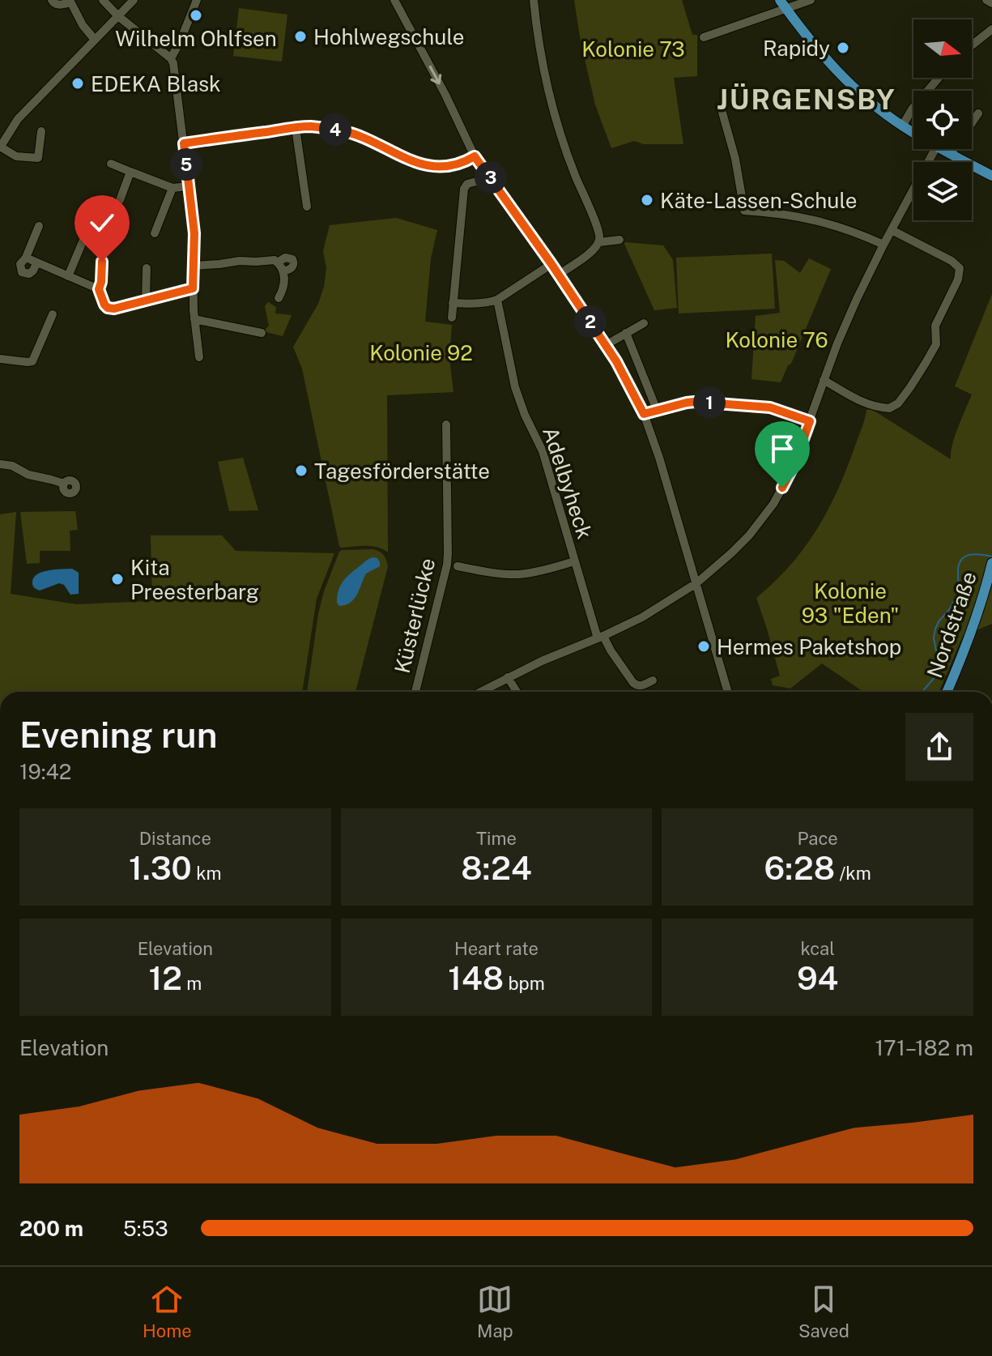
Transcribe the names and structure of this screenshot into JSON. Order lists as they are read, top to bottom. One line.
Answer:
{"streets":{"main road":["Nordstraße"],"street":["Adelbyheck","Küsterlücke"]},"districts":["JÜRGENSBY"],"parks":["Kolonie 73","Kolonie 76","Kolonie 92","Kolonie 93 \"Eden\""],"places":["Wilhelm Ohlfsen","Hohlwegschule","Rapidy","EDEKA Blask","Käte-Lassen-Schule","Tagesförderstätte","Kita Preesterbarg","Hermes Paketshop"],"north":"right","page":{"pins":["4","5","3","2","1"],"heading":["Evening run","19:42"],"stats":[["Distance","1.30 km"],["Time","8:24"],["Pace","6:28 /km"],["Elevation","12 m"],["Heart rate","148 bpm"],["kcal","94"]],"chart":["Elevation","171–182 m"],"list":[{"name":"200 m","note":"5:53"}],"tabs":["Home","Map","Saved"]}}
